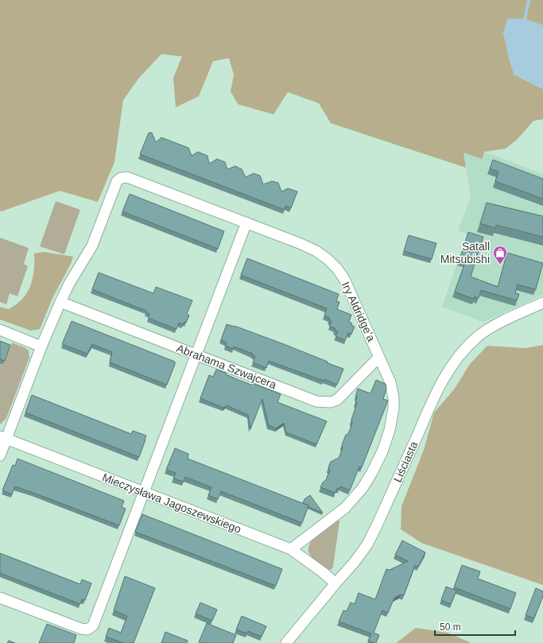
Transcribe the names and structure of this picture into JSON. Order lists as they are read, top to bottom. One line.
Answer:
{"streets":{"street":["Iry Aldridge’a","Abrahama Szwajcera","Liściasta","Mieczysława Jagoszewskiego"]},"crossings":[["Iry Aldridge’a","Abrahama Szwajcera"],["Iry Aldridge’a","Mieczysława Jagoszewskiego"],["Liściasta","Mieczysława Jagoszewskiego"]],"places":{"shop":["Satall Mitsubishi"]},"scale_bar":"50 m"}
